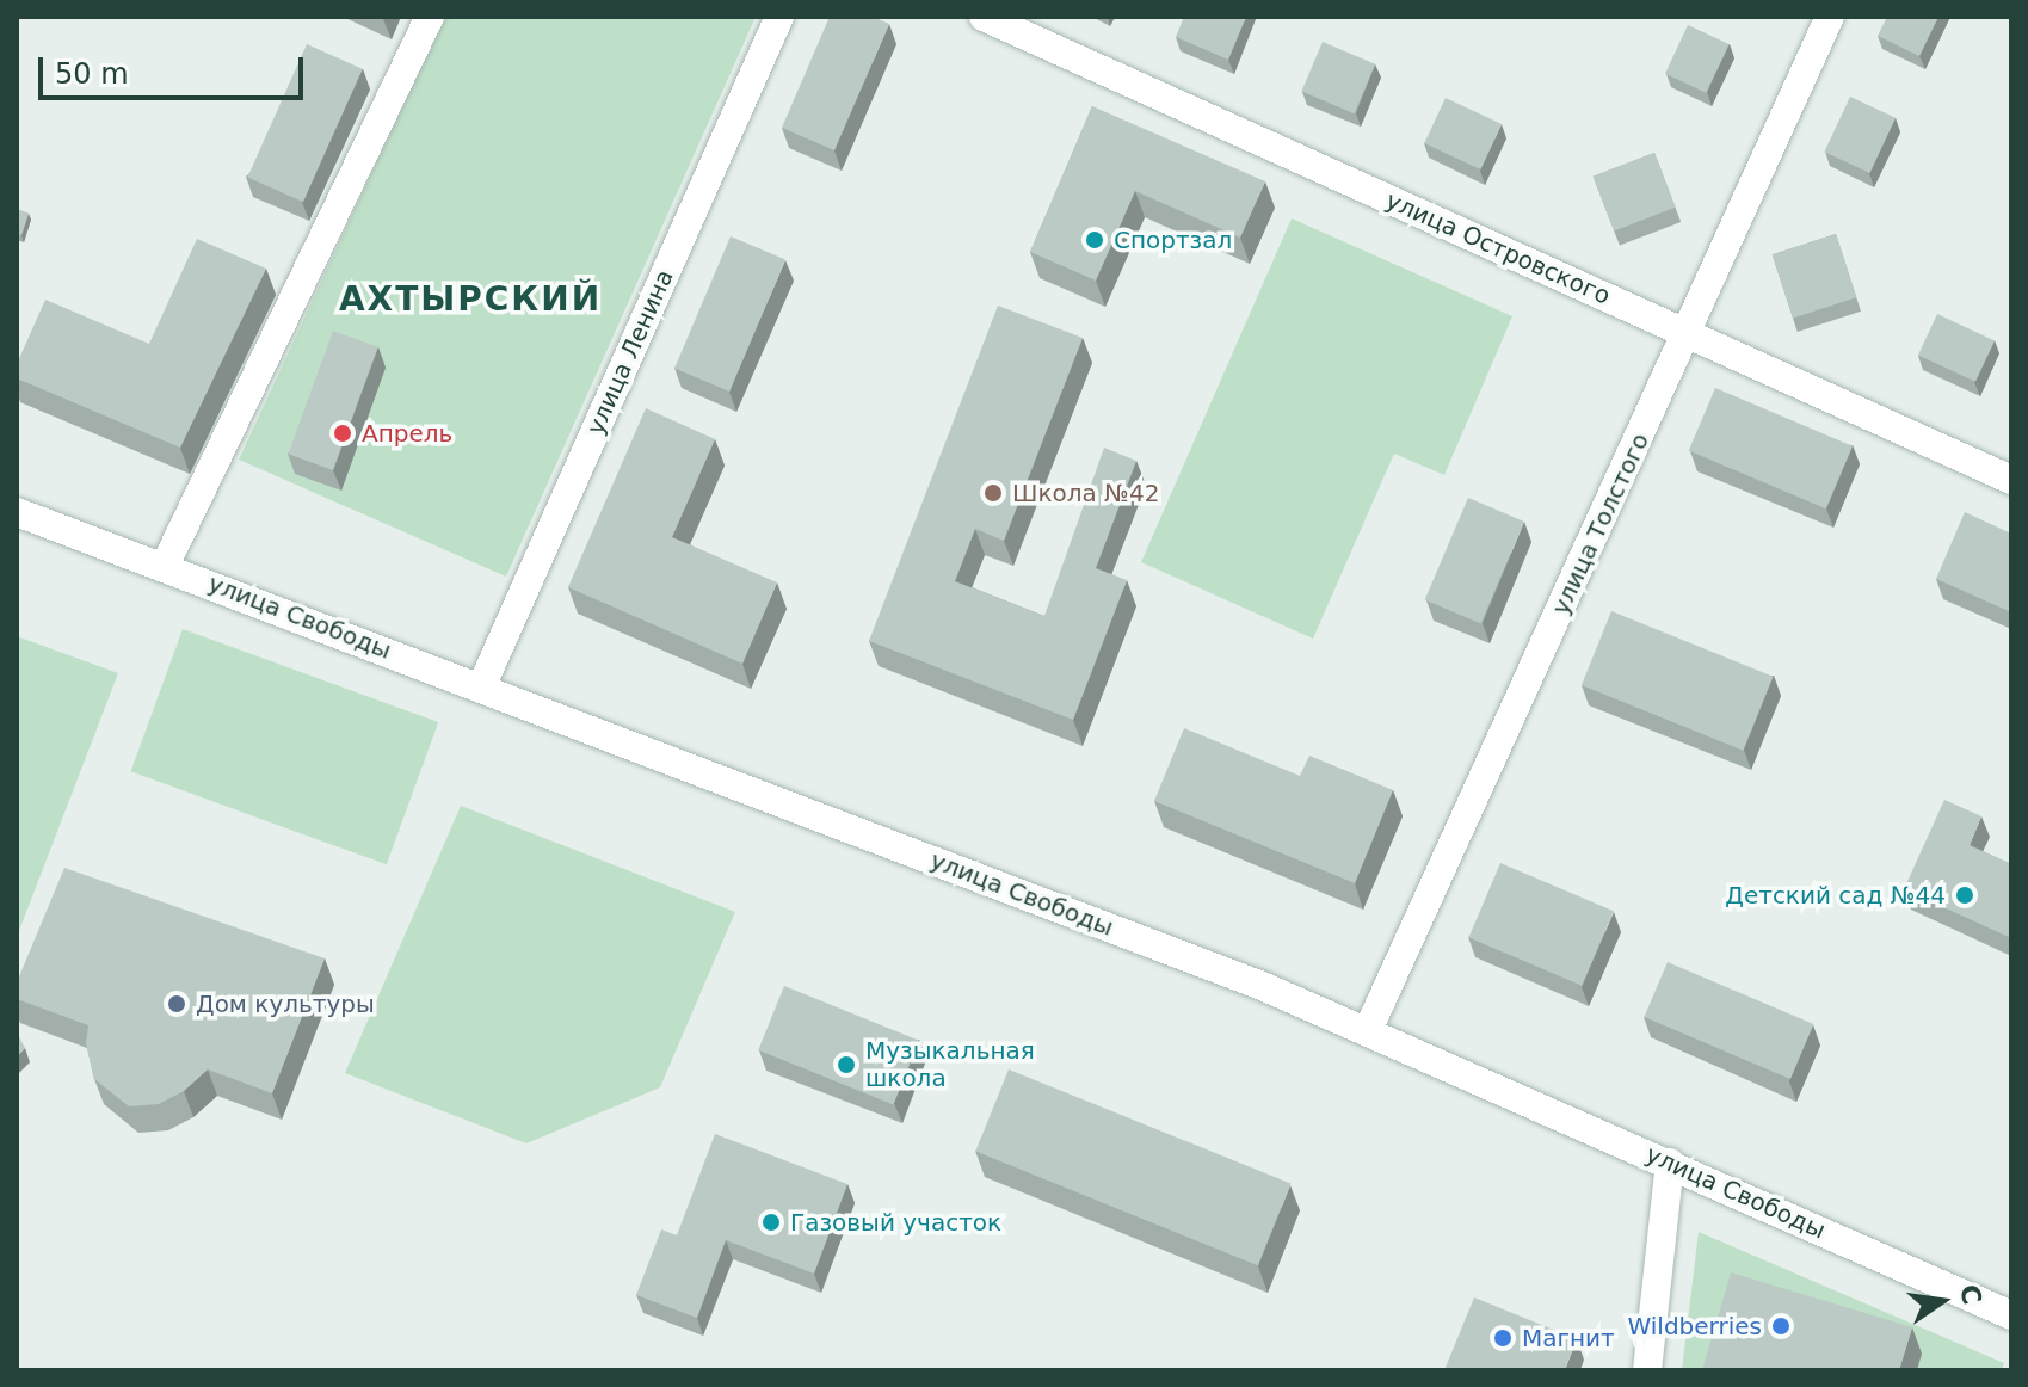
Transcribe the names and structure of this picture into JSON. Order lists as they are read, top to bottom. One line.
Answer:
{"streets":{"street":["улица Островского","улица Ленина","улица Толстого","улица Свободы"]},"crossings":[["улица Островского","улица Толстого"],["улица Ленина","улица Свободы"],["улица Толстого","улица Свободы"]],"districts":["АХТЫРСКИЙ"],"places":["Спортзал","Апрель","Школа №42","Детский сад №44","Дом культуры","Музыкальная школа","Газовый участок","Wildberries","Магнит"],"scale_bar":"50 m","north":"right"}
